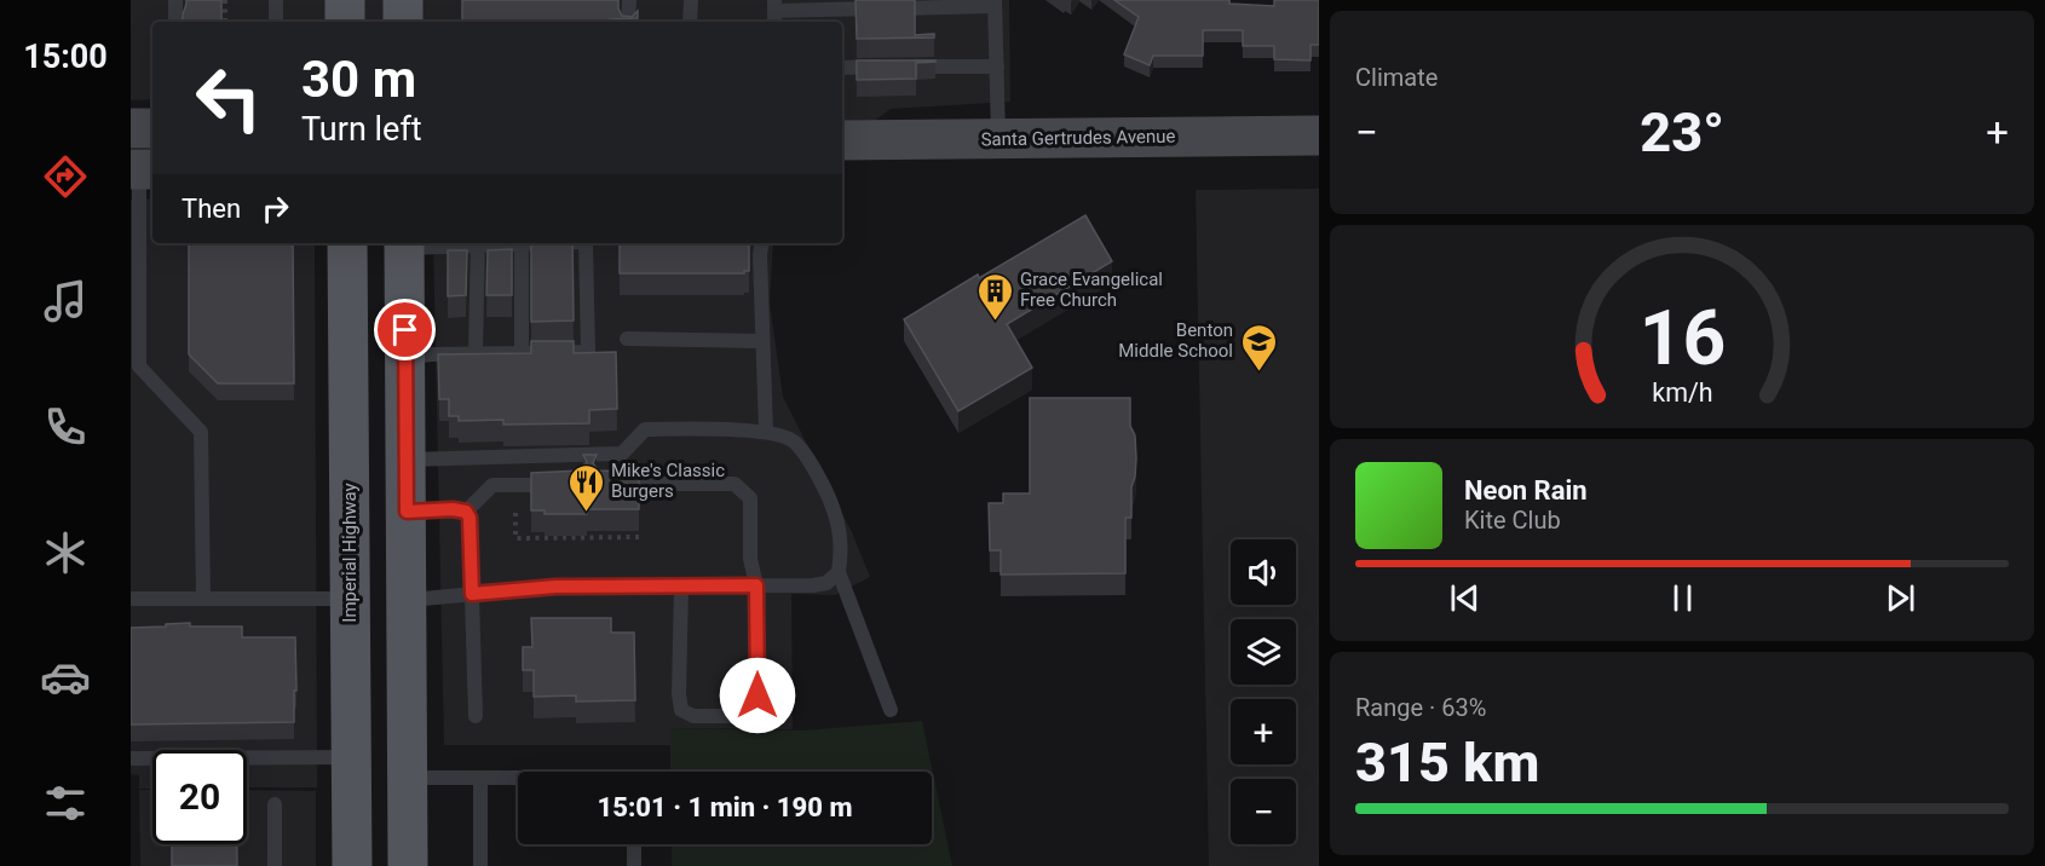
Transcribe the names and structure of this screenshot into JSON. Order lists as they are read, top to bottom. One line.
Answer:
{"streets":{"main road":["Santa Gertrudes Avenue","Imperial Highway"]},"places":{"building":["Grace Evangelical Free Church"],"school or university":["Benton Middle School"],"restaurant":["Mike's Classic Burgers"]},"page":{"tabs":"15:00","tile":["Climate",["Range · 63%","315 km"]],"turn":["30 m","Turn left"],"heat":["−","23°","+"],"then":"Then","song":["Neon Rain","Kite Club"],"map_buttons":["+","−"],"limit":"20","trip":"15:01 · 1 min · 190 m","gauge":["16","km/h"]}}
